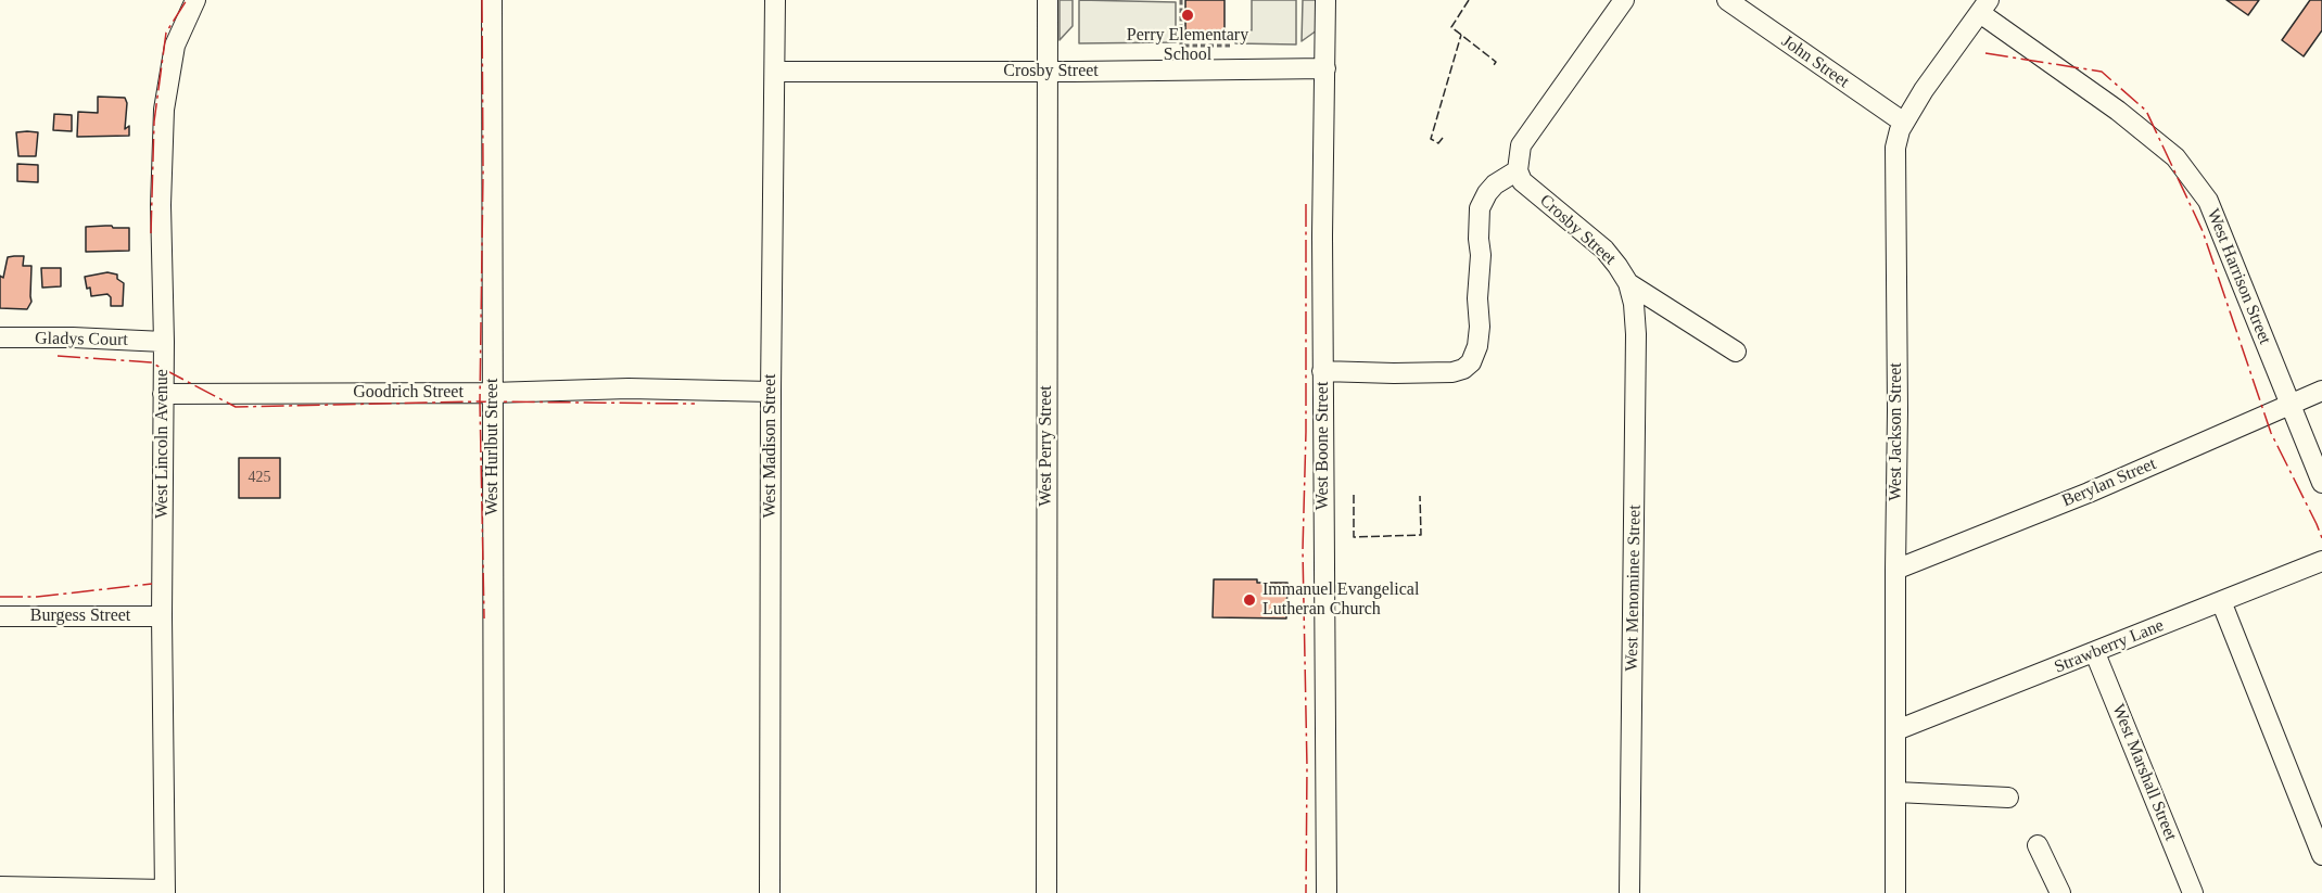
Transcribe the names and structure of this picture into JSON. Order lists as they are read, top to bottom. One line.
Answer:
{"streets":{"street":["John Street","Crosby Street","West Harrison Street","Gladys Court","Goodrich Street","West Jackson Street","West Lincoln Avenue","West Madison Street","West Perry Street","West Boone Street","West Hurlbut Street","Berylan Street","West Menominee Street","Burgess Street","Strawberry Lane","West Marshall Street"]},"crossings":[["John Street","West Jackson Street"],["Crosby Street","West Madison Street"],["Crosby Street","West Perry Street"],["Crosby Street","West Boone Street"],["Crosby Street","West Menominee Street"],["West Harrison Street","West Jackson Street"],["West Harrison Street","Berylan Street"],["Gladys Court","West Lincoln Avenue"],["Goodrich Street","West Lincoln Avenue"],["Goodrich Street","West Madison Street"],["Goodrich Street","West Hurlbut Street"],["West Jackson Street","Berylan Street"],["West Jackson Street","Strawberry Lane"],["West Lincoln Avenue","Burgess Street"],["Strawberry Lane","West Marshall Street"]],"places":["Perry Elementary School","Immanuel Evangelical Lutheran Church"],"house_numbers":["425"]}
